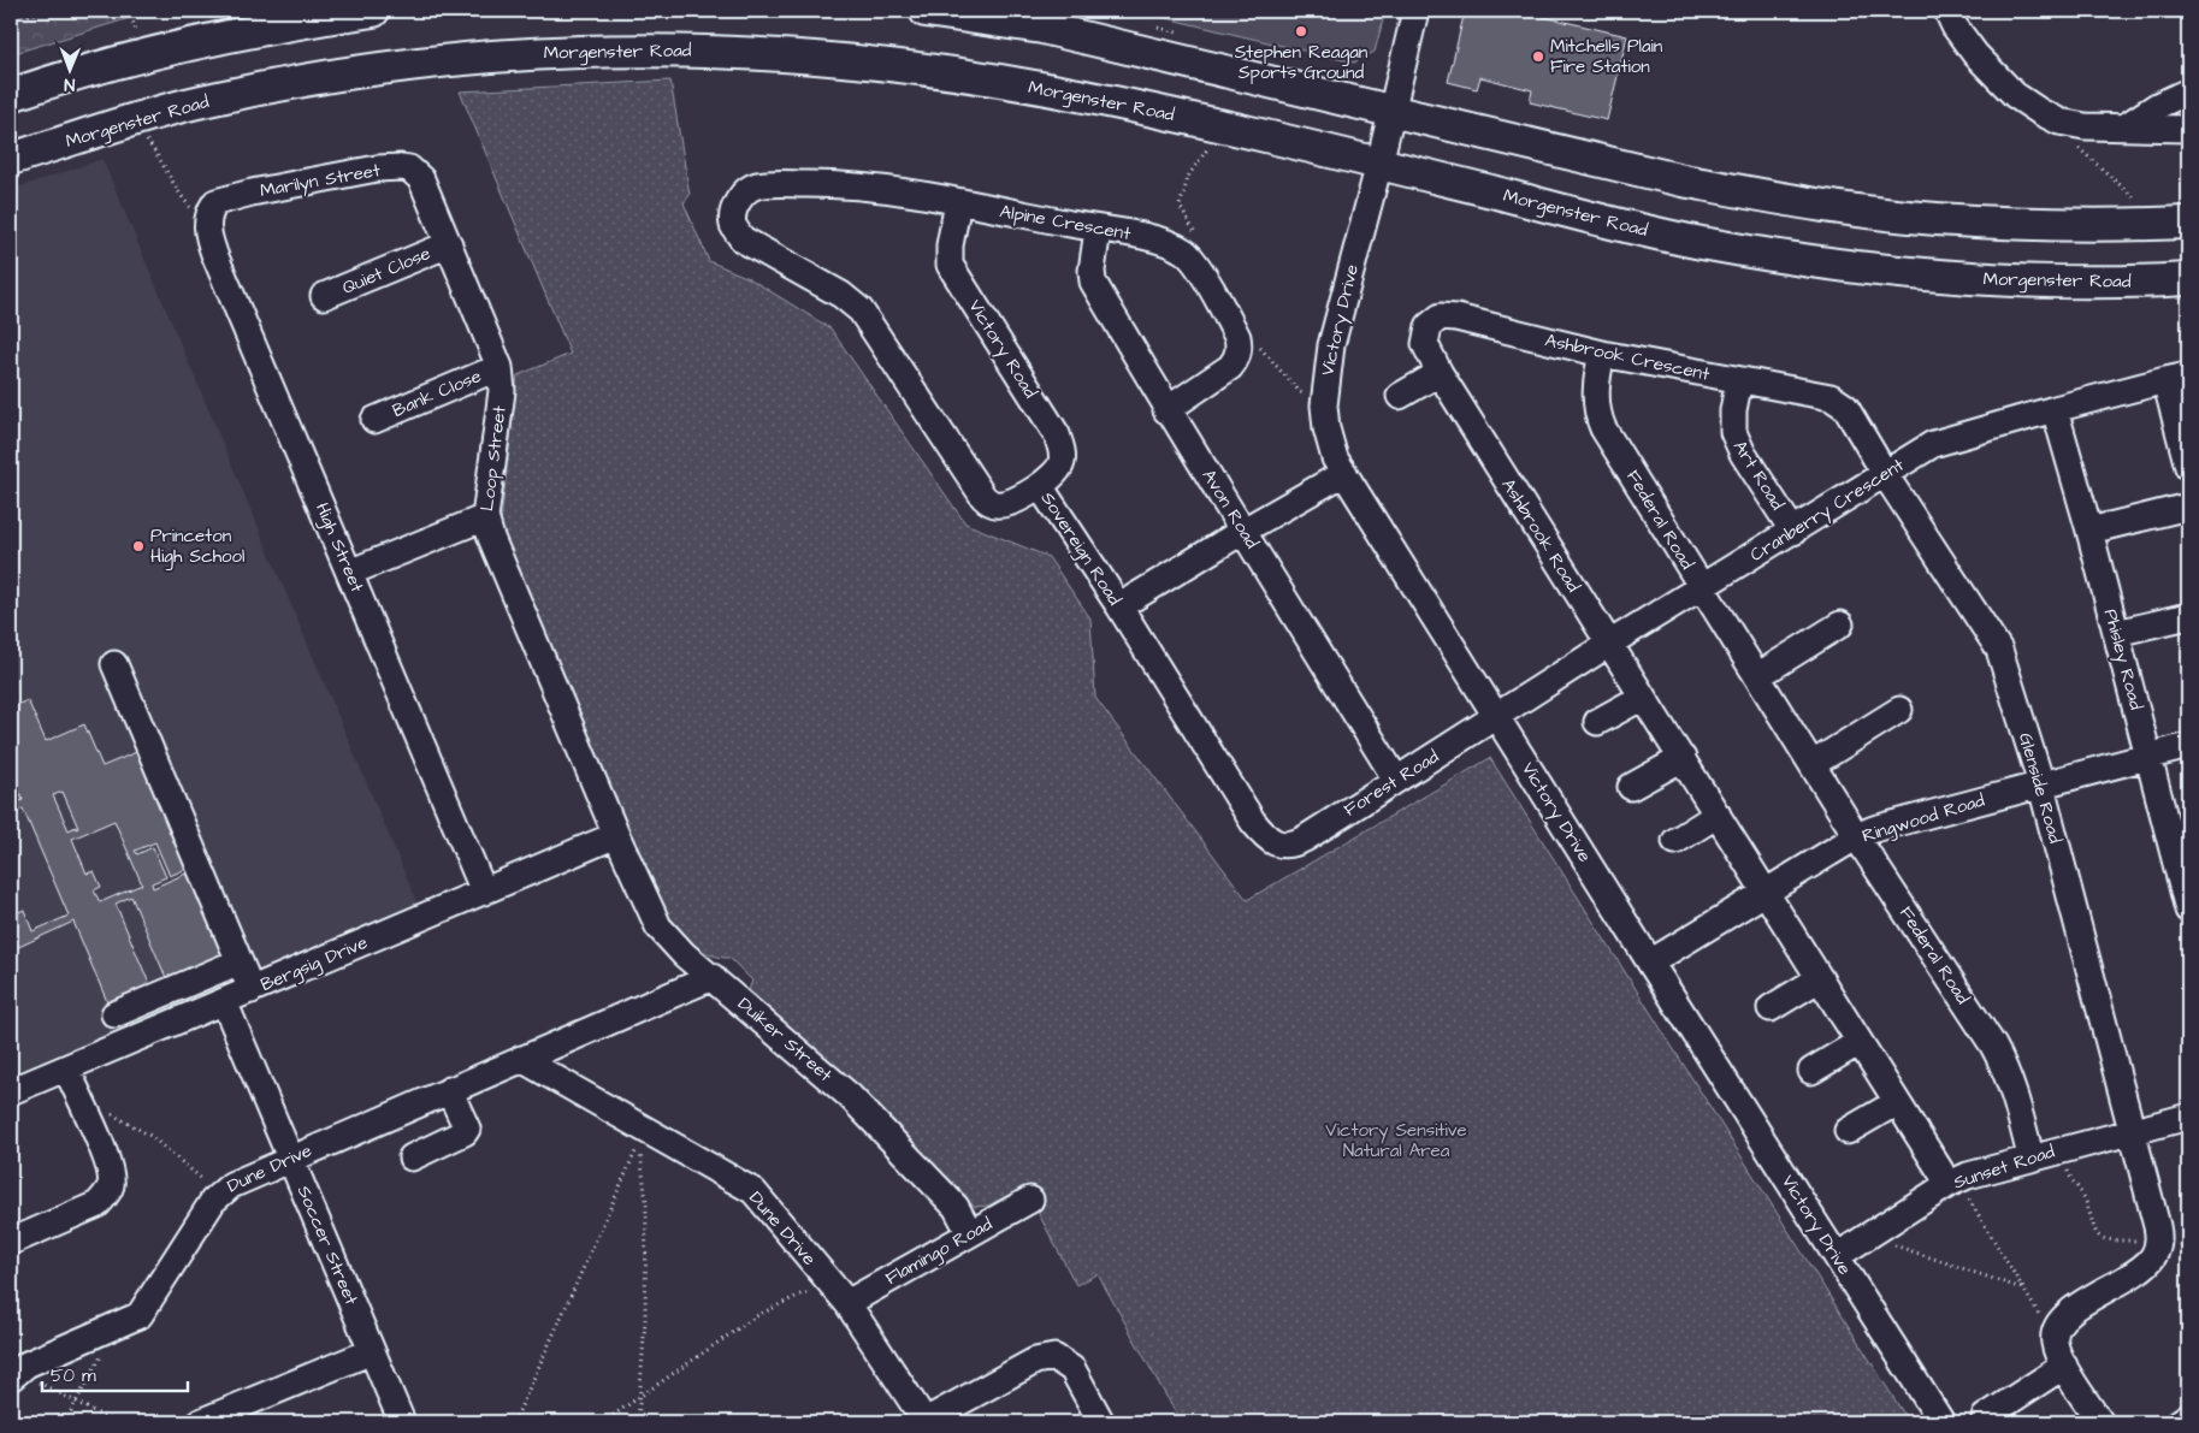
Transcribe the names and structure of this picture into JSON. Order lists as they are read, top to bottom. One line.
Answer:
{"streets":{"main road":["Morgenster Road"],"street":["Marilyn Street","Alpine Crescent","Quiet Close","Victory Drive","Victory Road","Ashbrook Crescent","Bank Close","Loop Street","Art Road","Avon Road","Cranberry Crescent","Federal Road","Ashbrook Road","High Street","Sovereign Road","Phisley Road","Forest Road","Glenside Road","Ringwood Road","Bergsig Drive","Duiker Street","Sunset Road","Dune Drive","Soccer Street","Flamingo Road"]},"crossings":[["Morgenster Road","Victory Drive"],["Marilyn Street","Loop Street"],["Marilyn Street","High Street"],["Alpine Crescent","Victory Road"],["Alpine Crescent","Avon Road"],["Alpine Crescent","Sovereign Road"],["Quiet Close","Loop Street"],["Victory Drive","Cranberry Crescent"],["Victory Drive","Forest Road"],["Victory Drive","Ringwood Road"],["Victory Drive","Sunset Road"],["Victory Road","Sovereign Road"],["Ashbrook Crescent","Art Road"],["Ashbrook Crescent","Cranberry Crescent"],["Ashbrook Crescent","Federal Road"],["Ashbrook Crescent","Ashbrook Road"],["Ashbrook Crescent","Glenside Road"],["Bank Close","Loop Street"],["Loop Street","Bergsig Drive"],["Loop Street","Duiker Street"],["Art Road","Cranberry Crescent"],["Avon Road","Forest Road"],["Cranberry Crescent","Federal Road"],["Cranberry Crescent","Ashbrook Road"],["Cranberry Crescent","Phisley Road"],["Cranberry Crescent","Forest Road"],["Cranberry Crescent","Glenside Road"],["Federal Road","Ringwood Road"],["Federal Road","Sunset Road"],["Ashbrook Road","Ringwood Road"],["Ashbrook Road","Sunset Road"],["High Street","Bergsig Drive"],["Sovereign Road","Forest Road"],["Phisley Road","Ringwood Road"],["Glenside Road","Ringwood Road"],["Glenside Road","Sunset Road"],["Bergsig Drive","Duiker Street"],["Bergsig Drive","Soccer Street"],["Duiker Street","Dune Drive"],["Duiker Street","Flamingo Road"],["Dune Drive","Soccer Street"],["Dune Drive","Flamingo Road"]],"parks":["Victory Sensitive Natural Area"],"places":["Stephen Reagan Sports Ground","Mitchells Plain Fire Station","Princeton High School"],"scale_bar":"50 m","north":"bottom"}
